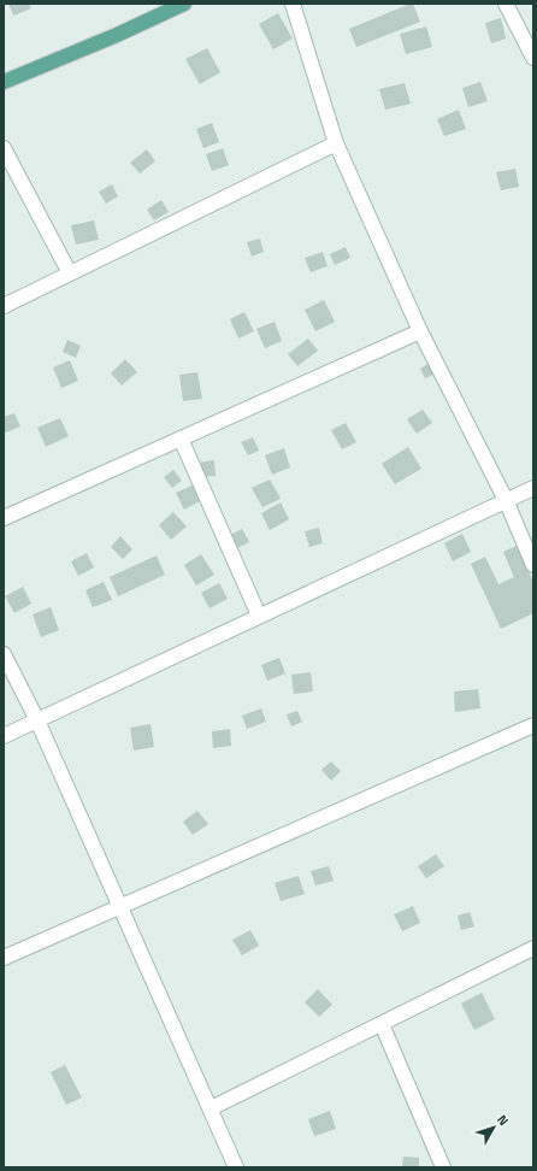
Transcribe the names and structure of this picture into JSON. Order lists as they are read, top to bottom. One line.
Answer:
{"north":"top right"}
